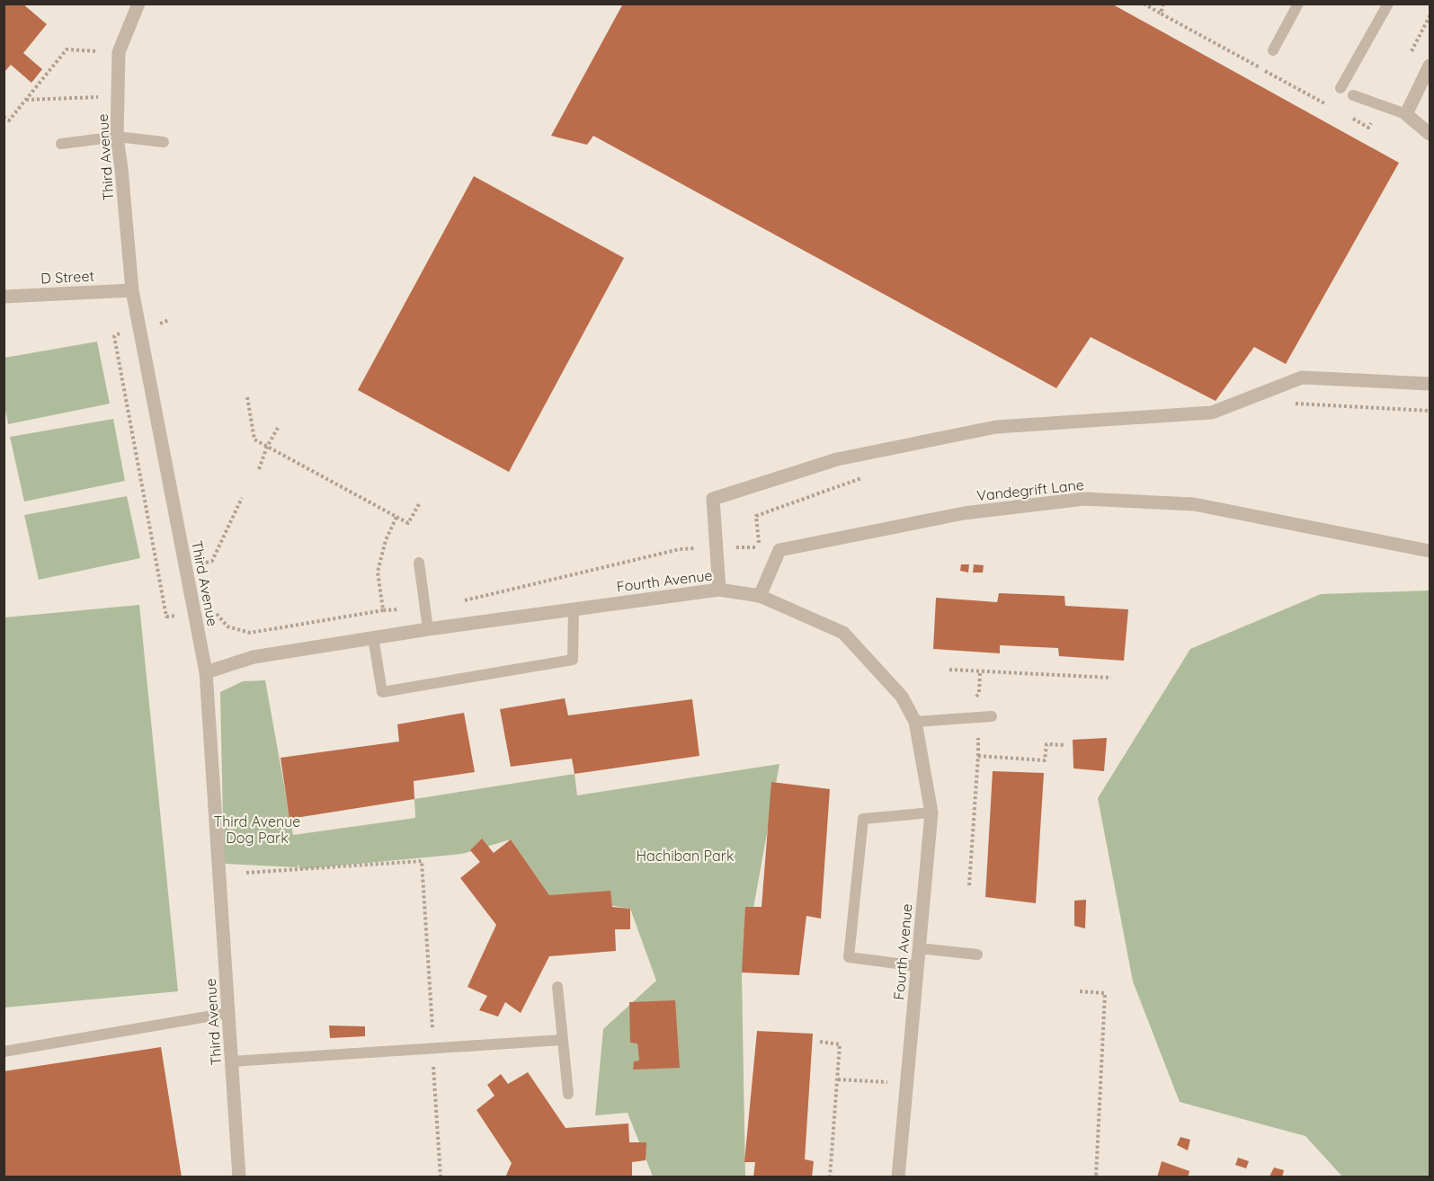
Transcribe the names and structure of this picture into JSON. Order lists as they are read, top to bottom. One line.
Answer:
{"streets":{"street":["Third Avenue","D Street","Vandegrift Lane","Fourth Avenue"]},"crossings":[["Third Avenue","D Street"],["Third Avenue","Fourth Avenue"],["Vandegrift Lane","Fourth Avenue"]],"parks":["Third Avenue Dog Park","Hachiban Park"]}
